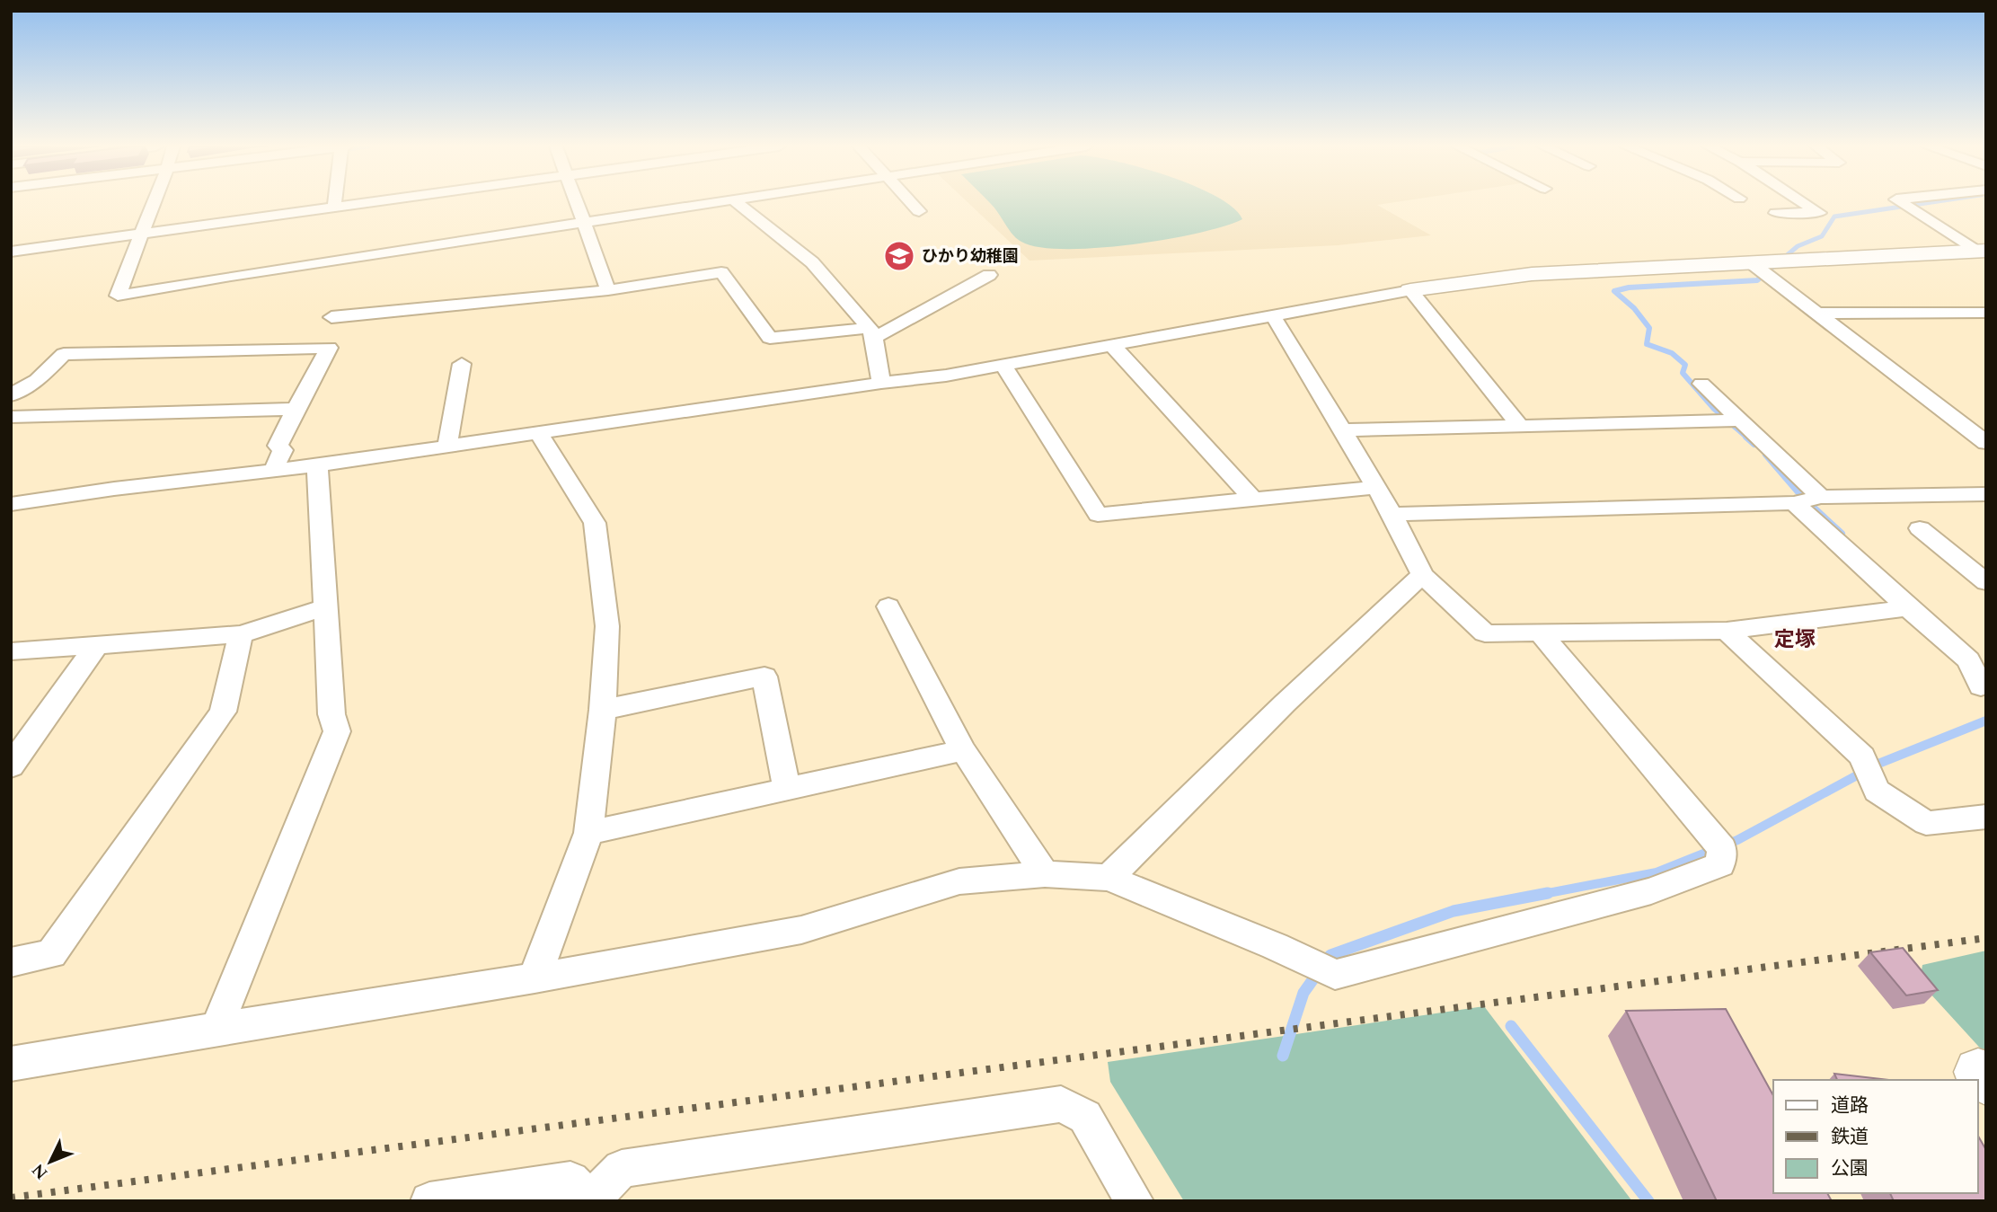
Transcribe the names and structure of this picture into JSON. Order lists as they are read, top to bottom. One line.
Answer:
{"districts":["定塚"],"places":{"school or university":["ひかり幼稚園"]},"legend":["道路","鉄道","公園"],"north":"bottom left"}
